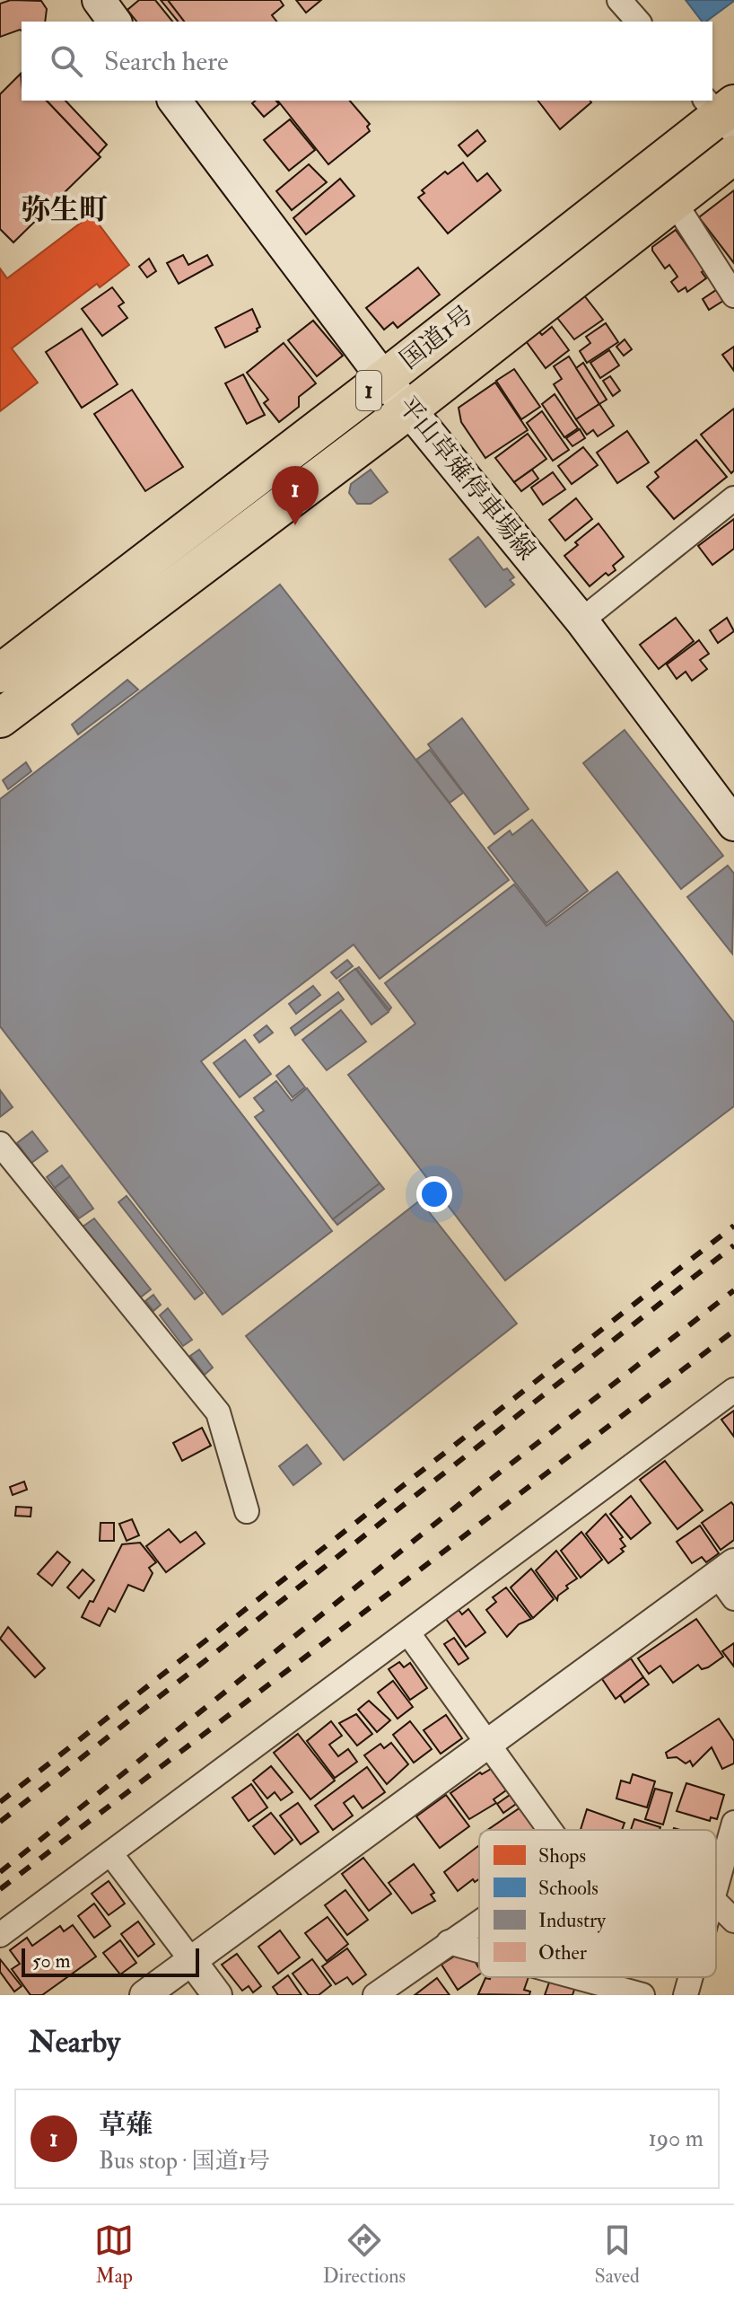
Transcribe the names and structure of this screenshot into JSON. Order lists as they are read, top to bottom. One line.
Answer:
{"streets":{"highway":["国道1号","1"],"main road":["平山草薙停車場線"]},"crossings":[["国道1号","平山草薙停車場線"]],"districts":["弥生町"],"legend":["Shops","Schools","Industry","Other"],"scale_bar":"50 m","page":{"search":"Search here","pins":"1","scale":"50 m","heading":"Nearby","list":[{"mark":"1","name":"草薙","note":"Bus stop · 国道1号","value":"190 m"}],"nav":["Map","Directions","Saved"]}}
